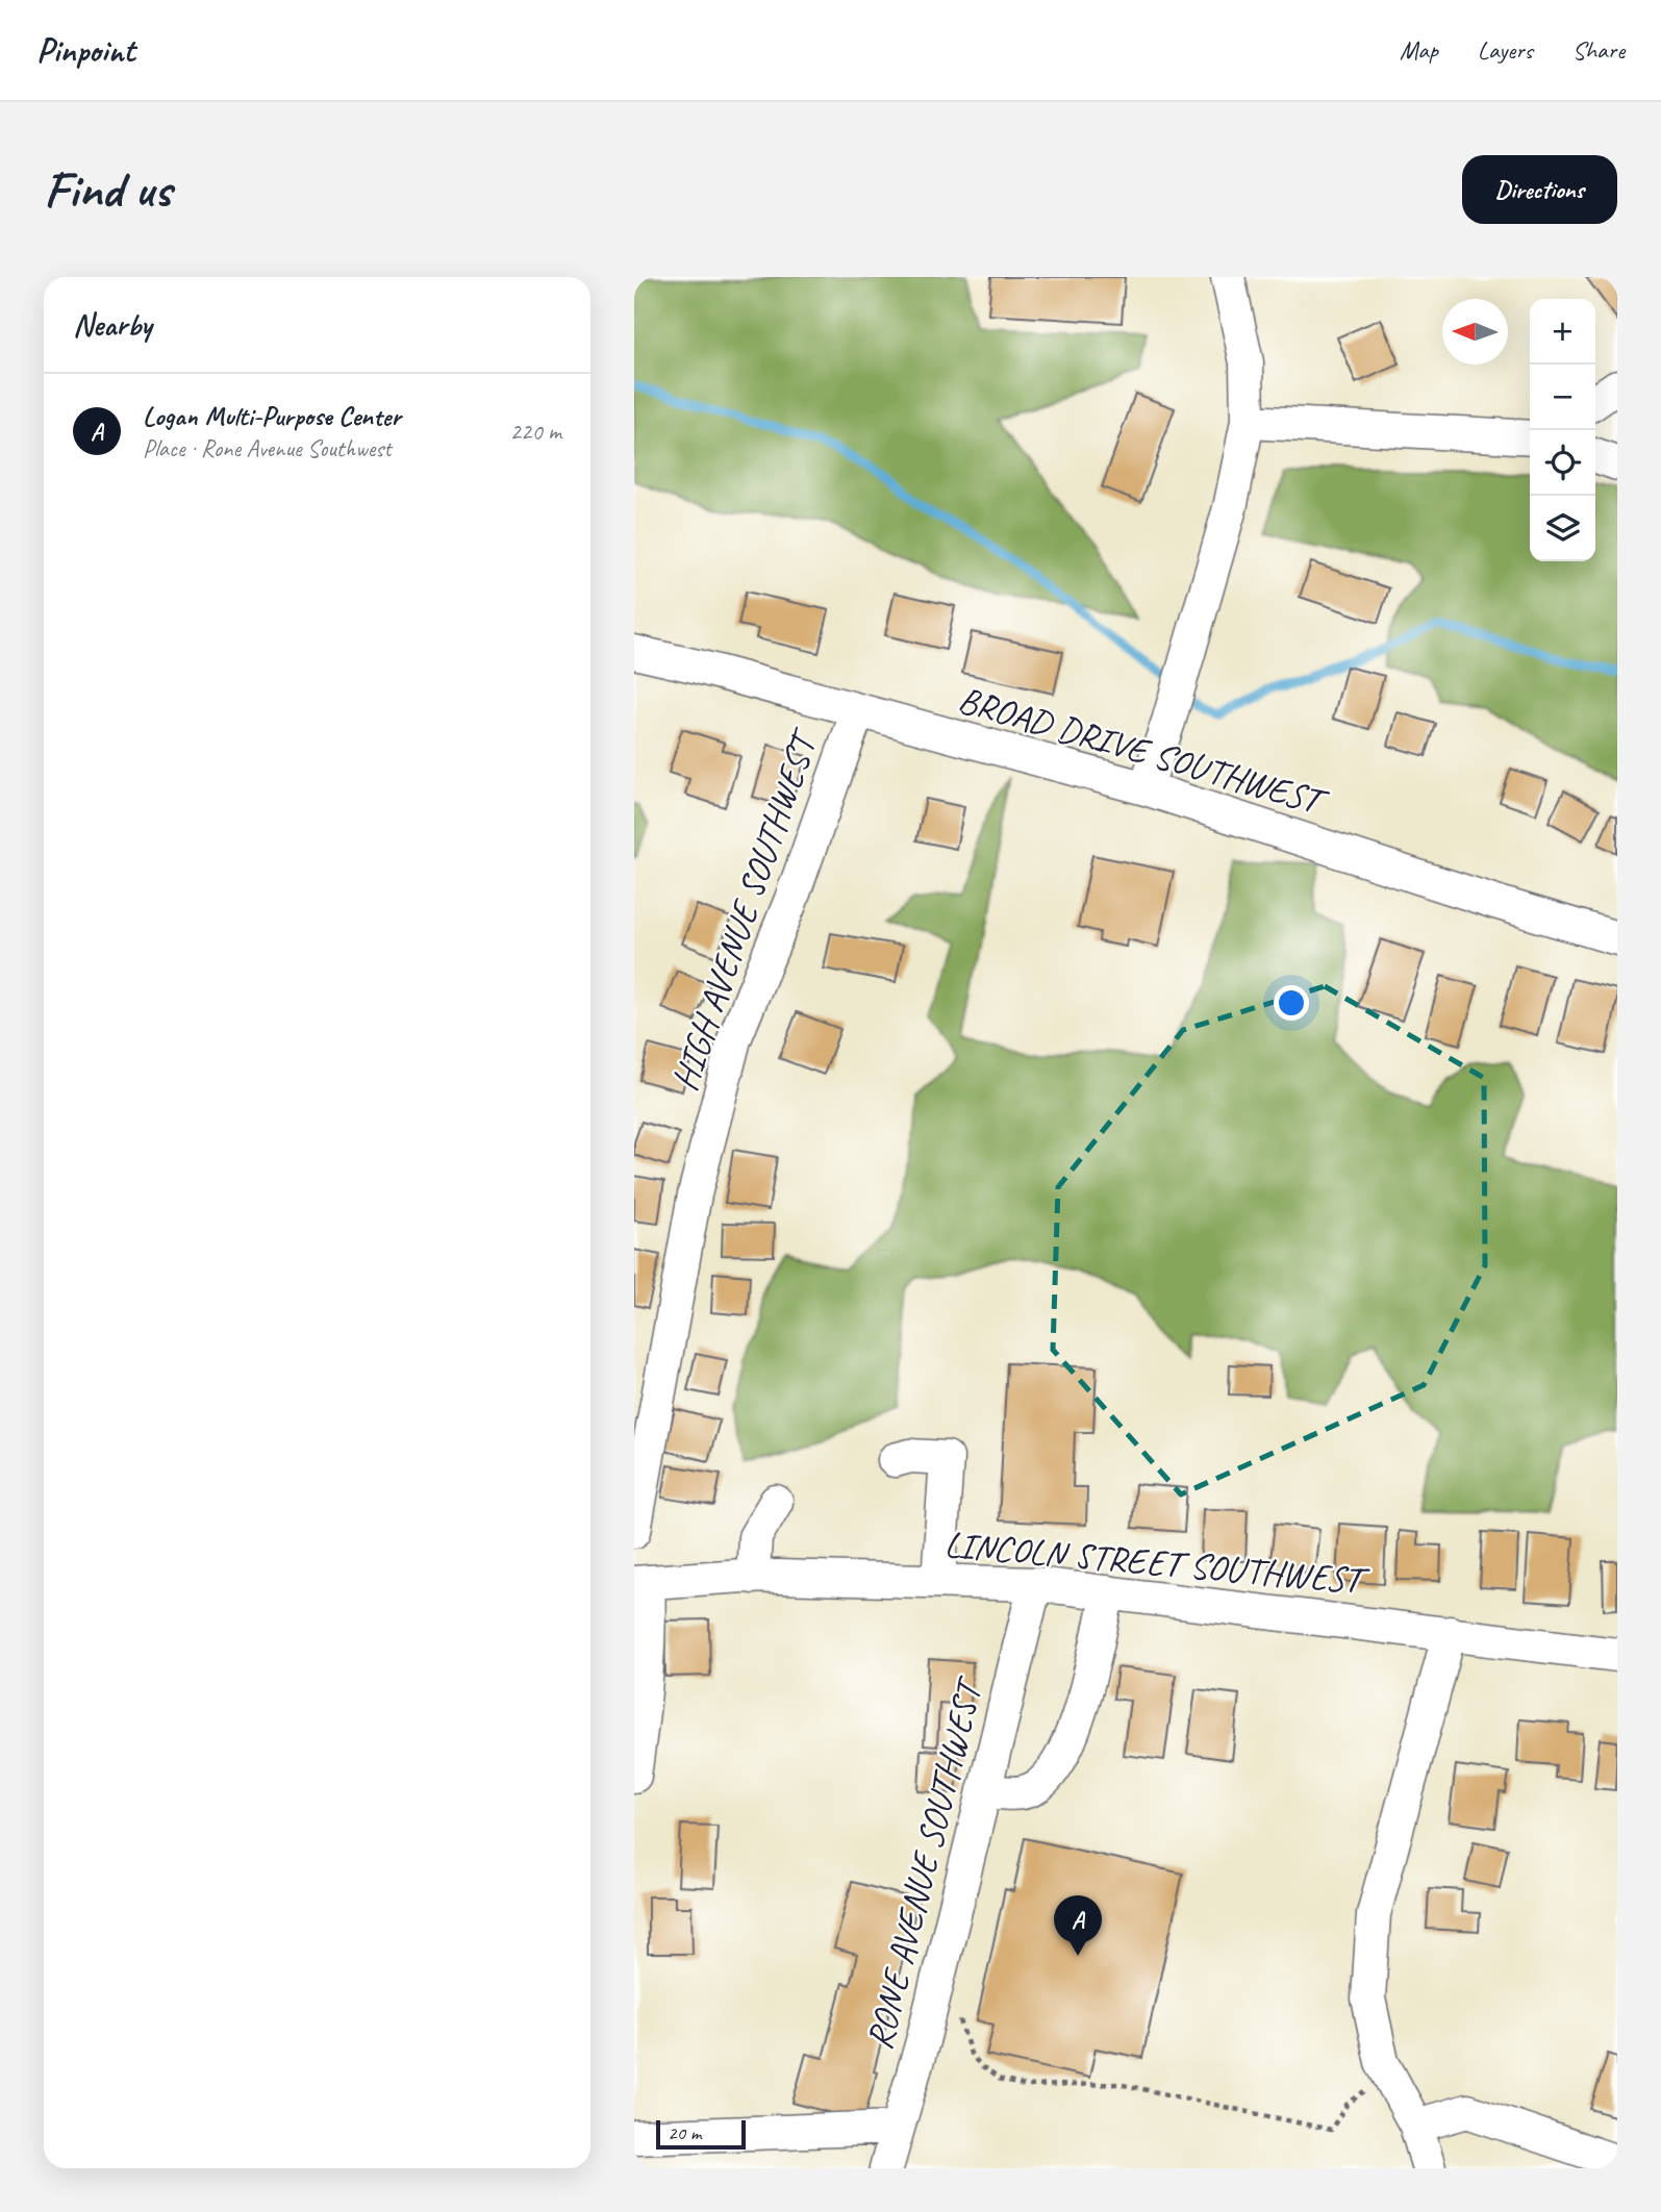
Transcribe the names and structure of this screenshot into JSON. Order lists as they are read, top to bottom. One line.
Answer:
{"streets":{"street":["BROAD DRIVE SOUTHWEST","HIGH AVENUE SOUTHWEST","LINCOLN STREET SOUTHWEST","RONE AVENUE SOUTHWEST"]},"crossings":[["BROAD DRIVE SOUTHWEST","HIGH AVENUE SOUTHWEST"],["LINCOLN STREET SOUTHWEST","RONE AVENUE SOUTHWEST"]],"scale_bar":"20 m","north":"left","page":{"header":"Pinpoint","nav":["Map","Layers","Share"],"buttons":"Directions","title":"Find us","heading":"Nearby","map_buttons":["+","−"],"list":[{"mark":"A","name":"Logan Multi-Purpose Center","note":"Place · Rone Avenue Southwest","value":"220 m"}],"pins":"A","scale":"20 m"}}
